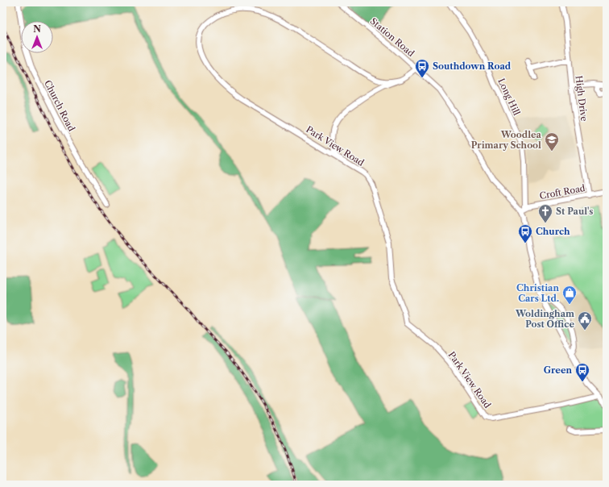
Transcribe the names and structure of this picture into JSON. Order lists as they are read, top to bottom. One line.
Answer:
{"streets":{"street":["Station Road","Long Hill","High Drive","Church Road","Park View Road","Croft Road"]},"crossings":[["Station Road","Long Hill"],["Station Road","Park View Road"],["Station Road","Croft Road"],["Long Hill","Croft Road"],["High Drive","Croft Road"]],"places":{"bus stop":["Southdown Road","Church","Green"],"school or university":["Woodlea Primary School"],"church":["St Paul's"],"shop":["Christian Cars Ltd."],"public building":["Woldingham Post Office"]},"north":"top"}
